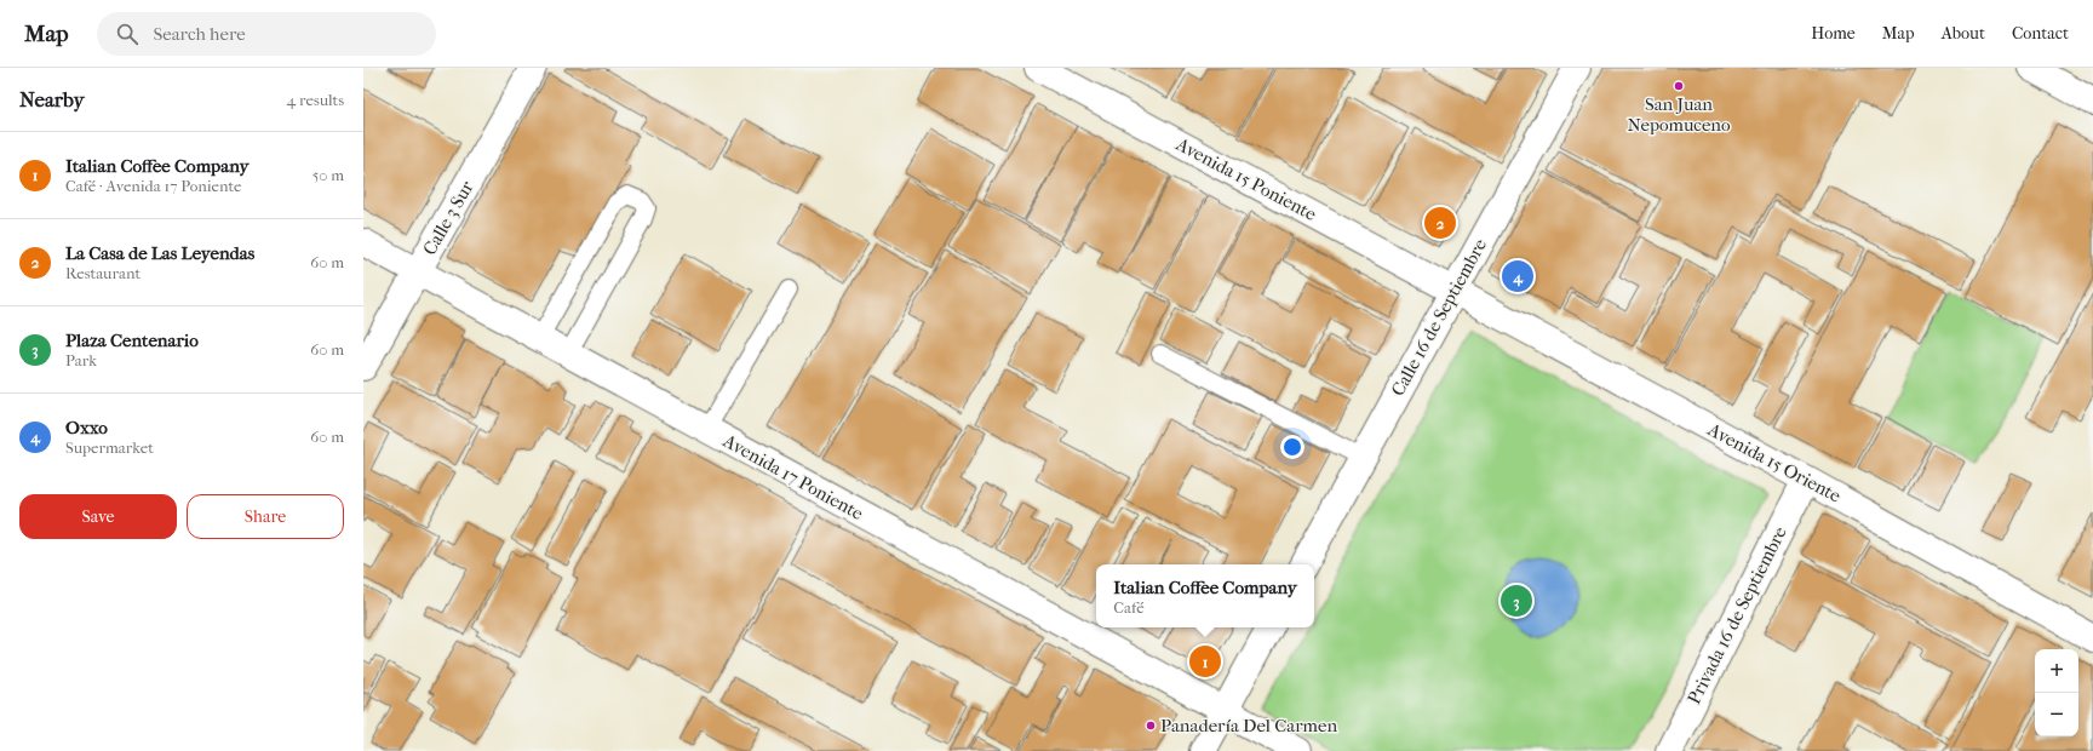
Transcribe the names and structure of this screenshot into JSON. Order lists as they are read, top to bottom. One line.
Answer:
{"streets":{"street":["Avenida 15 Poniente","Calle 3 Sur","Calle 16 de Septiembre","Avenida 15 Oriente","Avenida 17 Poniente","Privada 16 de Septiembre"]},"crossings":[["Avenida 15 Poniente","Calle 16 de Septiembre"],["Avenida 15 Poniente","Avenida 15 Oriente"],["Calle 3 Sur","Avenida 17 Poniente"],["Calle 16 de Septiembre","Avenida 15 Oriente"],["Avenida 15 Oriente","Privada 16 de Septiembre"]],"places":["San Juan Nepomuceno","Panadería Del Carmen"],"page":{"header":"Map","search":"Search here","nav":["Home","Map","About","Contact"],"heading":["Nearby","4 results"],"list":[{"mark":"1","name":"Italian Coffee Company","note":"Café · Avenida 17 Poniente","value":"50 m"},{"mark":"2","name":"La Casa de Las Leyendas","note":"Restaurant","value":"60 m"},{"mark":"3","name":"Plaza Centenario","note":"Park","value":"60 m"},{"mark":"4","name":"Oxxo","note":"Supermarket","value":"60 m"}],"pins":["2","4","3","1"],"buttons":["Save","Share"],"popup":["Italian Coffee Company","Café"],"map_buttons":["+","−"]}}
